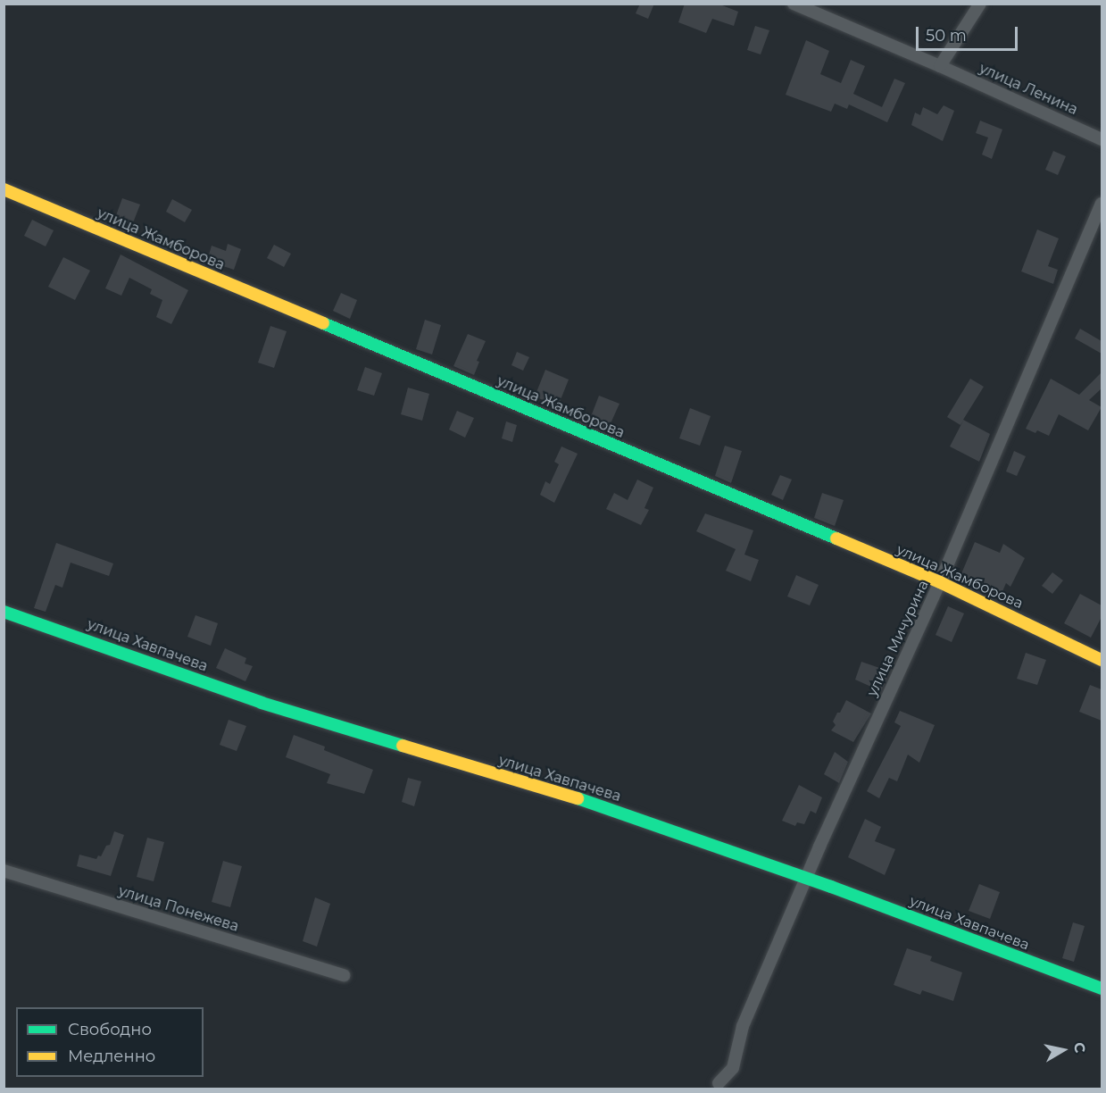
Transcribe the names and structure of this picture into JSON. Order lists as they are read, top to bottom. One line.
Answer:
{"streets":{"street":["улица Ленина","улица Жамборова","улица Мичурина","улица Хавпачева","улица Понежева"]},"crossings":[["улица Жамборова","улица Мичурина"],["улица Мичурина","улица Хавпачева"]],"legend":["Свободно","Медленно"],"scale_bar":"50 m","north":"right"}
